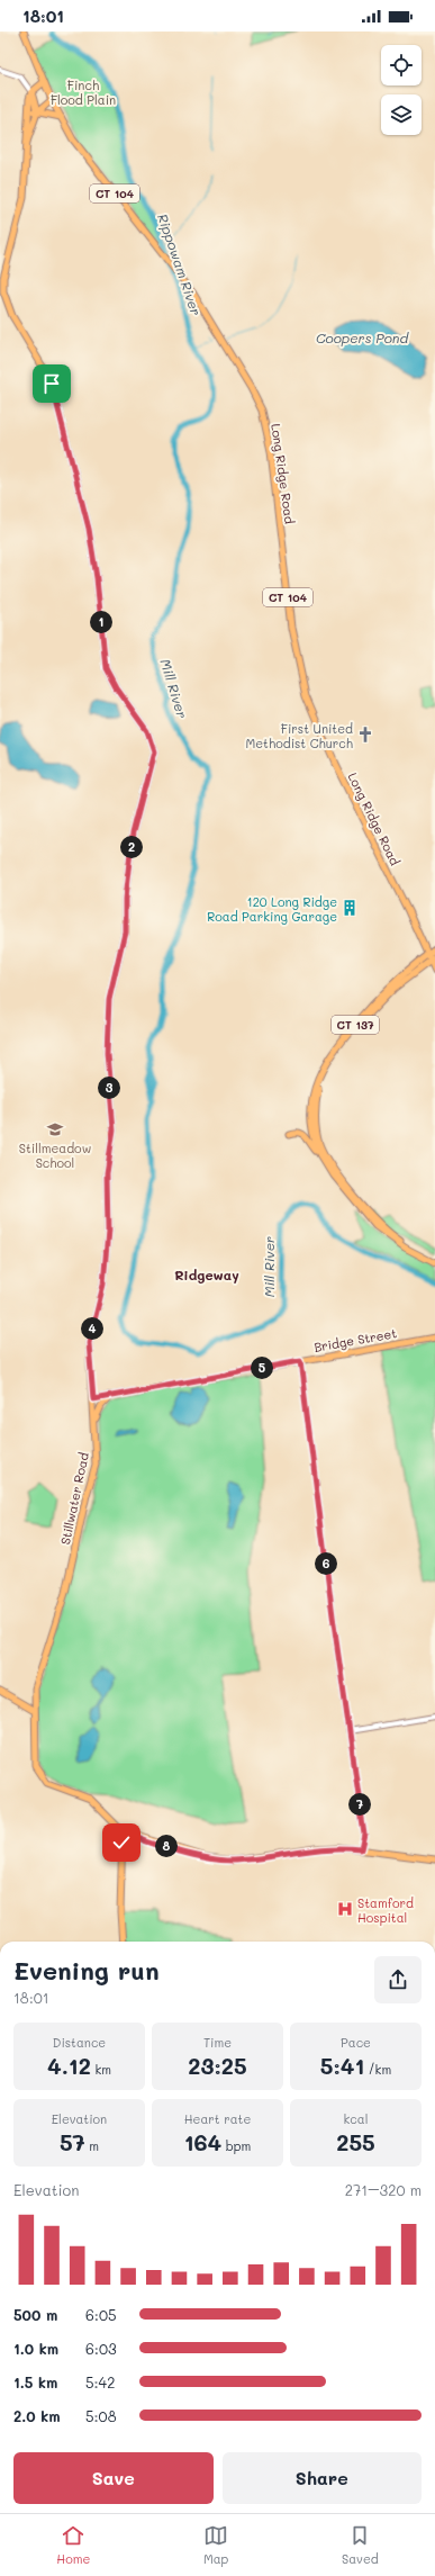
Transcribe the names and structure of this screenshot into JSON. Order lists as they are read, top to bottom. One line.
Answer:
{"streets":{"main road":["CT 104","Long Ridge Road","CT 137","Bridge Street","Stillwater Road"]},"crossings":[["Long Ridge Road","CT 137"],["Bridge Street","Stillwater Road"]],"districts":["Ridgeway"],"water":["Rippowam River","Coopers Pond","Mill River"],"parks":["Finch Flood Plain"],"places":{"church":["First United Methodist Church"],"building":["120 Long Ridge Road Parking Garage"],"school or university":["Stillmeadow School"],"hospital":["Stamford Hospital"]},"page":{"status":"18:01","pins":["1","2","3","4","5","6","7","8"],"heading":["Evening run","18:01"],"stats":[["Distance","4.12 km"],["Time","23:25"],["Pace","5:41 /km"],["Elevation","57 m"],["Heart rate","164 bpm"],["kcal","255"]],"chart":["Elevation","271–320 m"],"list":[{"name":"500 m","note":"6:05"},{"name":"1.0 km","note":"6:03"},{"name":"1.5 km","note":"5:42"},{"name":"2.0 km","note":"5:08"}],"buttons":["Save","Share"],"tabs":["Home","Map","Saved"]}}
